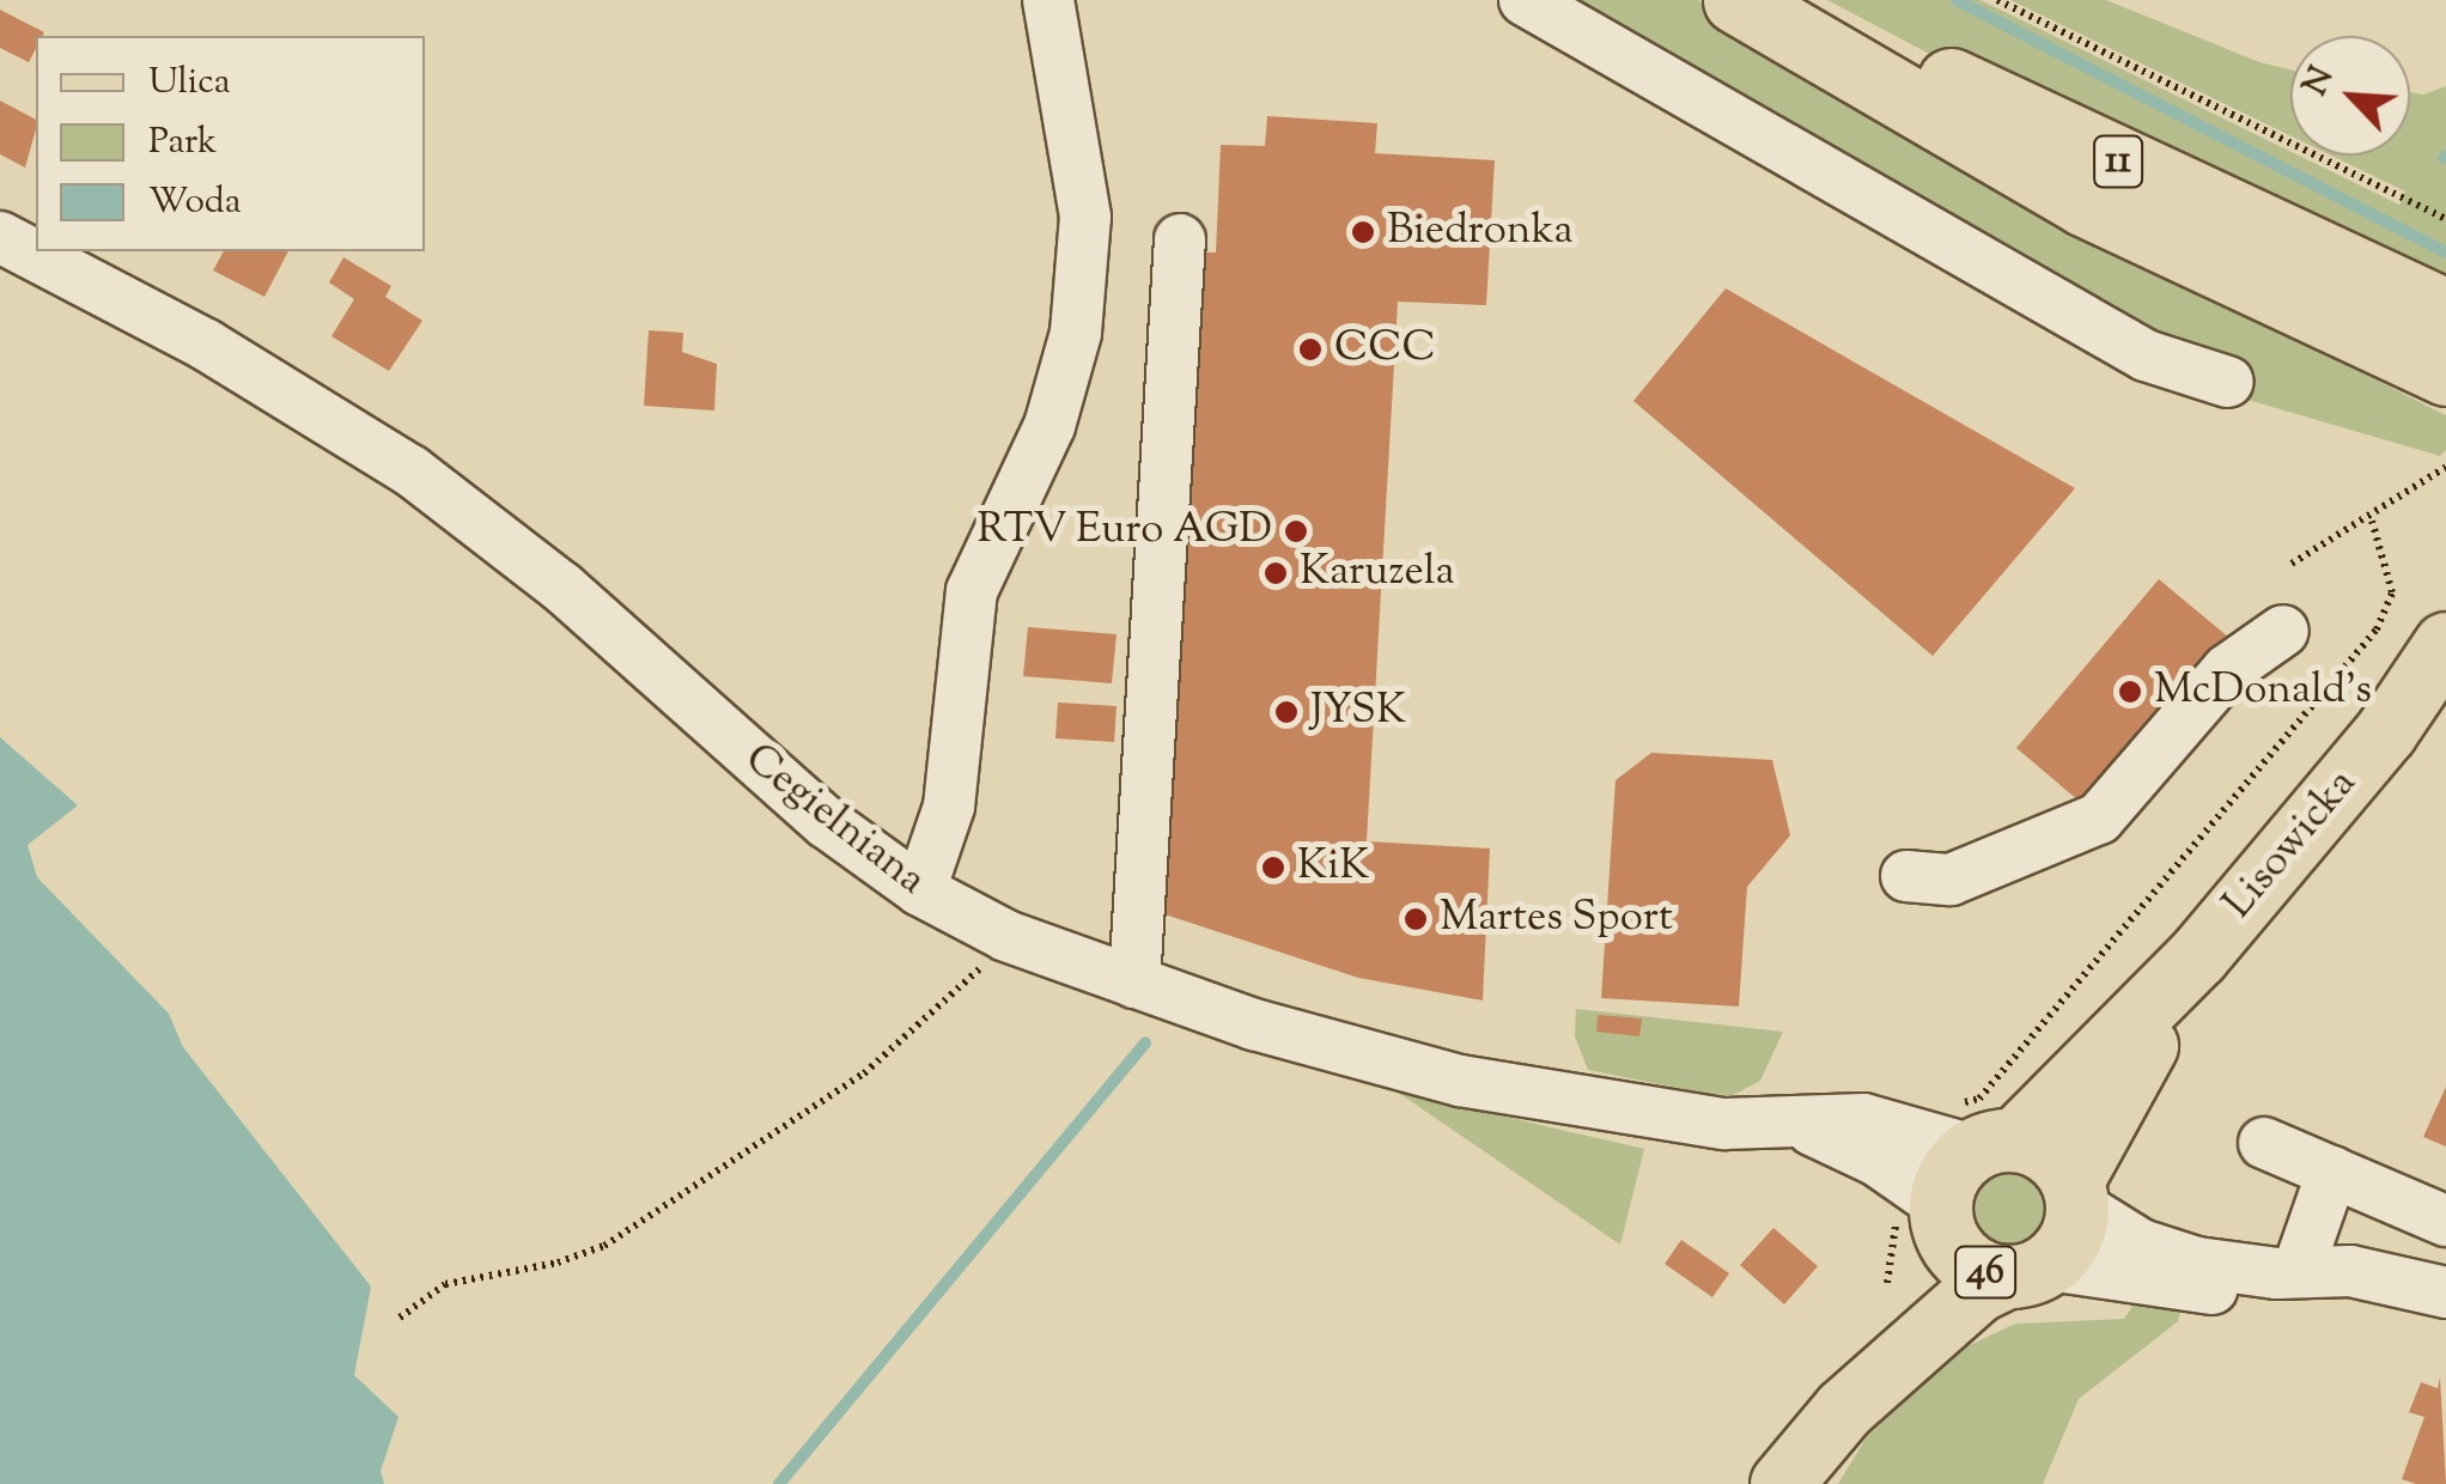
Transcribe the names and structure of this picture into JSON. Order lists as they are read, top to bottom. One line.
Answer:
{"streets":{"highway":["11"],"main road":["Lisowicka","46"],"street":["Cegielniana"]},"crossings":[["Cegielniana","Lisowicka"],["Cegielniana","46"],["Lisowicka","46"]],"places":["Biedronka","CCC","RTV Euro AGD","Karuzela","McDonald's","JYSK","KiK","Martes Sport"],"legend":["Ulica","Park","Woda"],"north":"top left"}
